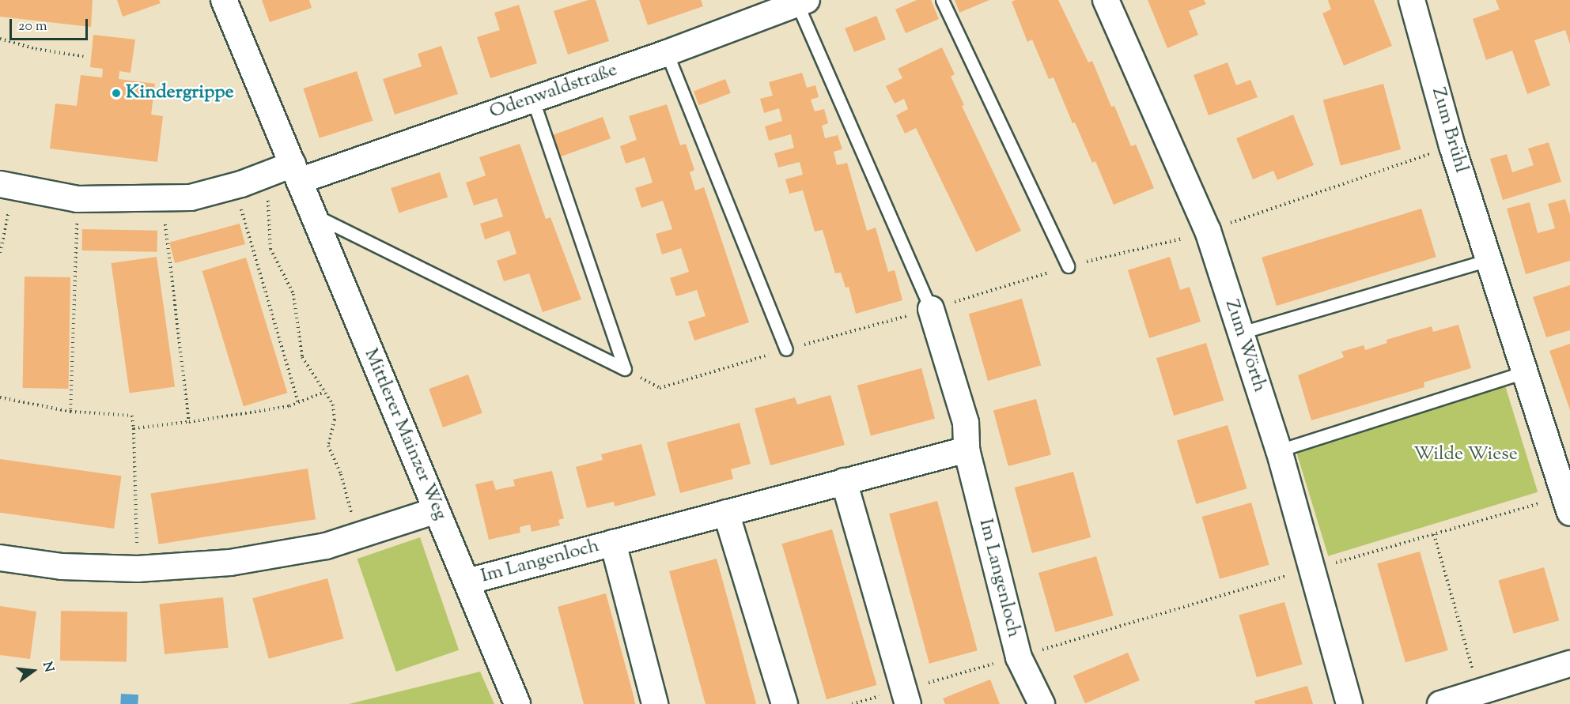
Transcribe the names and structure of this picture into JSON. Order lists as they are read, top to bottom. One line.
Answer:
{"streets":{"street":["Odenwaldstraße","Zum Brühl","Zum Wörth","Mittlerer Mainzer Weg","Im Langenloch"]},"crossings":[["Odenwaldstraße","Mittlerer Mainzer Weg"],["Mittlerer Mainzer Weg","Im Langenloch"]],"parks":["Wilde Wiese"],"places":["Kindergrippe"],"scale_bar":"20 m","north":"right"}
